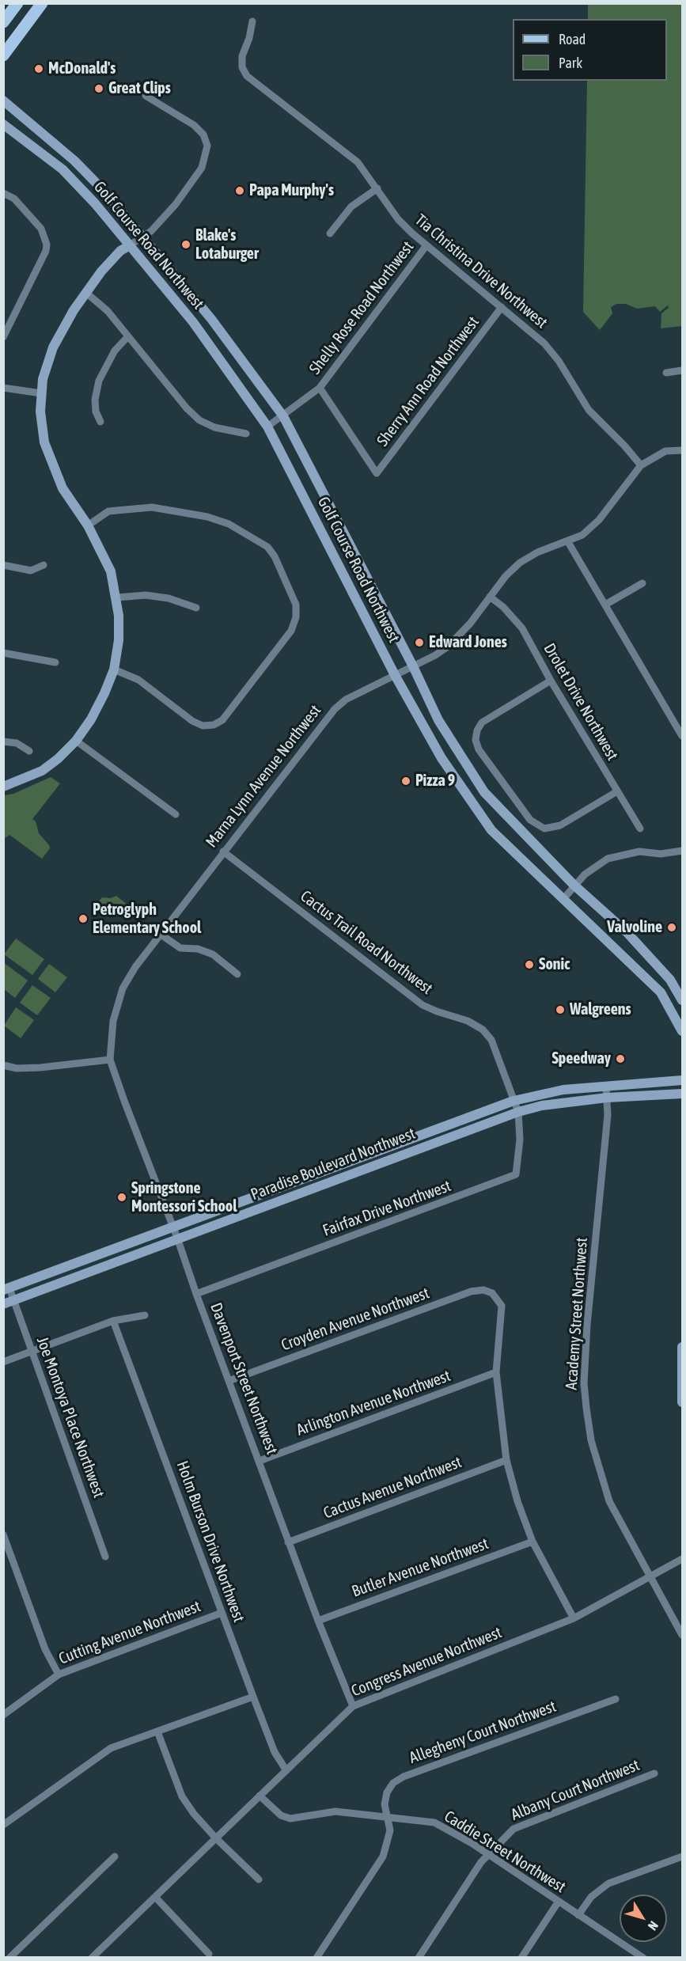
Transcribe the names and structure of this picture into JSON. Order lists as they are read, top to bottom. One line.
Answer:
{"streets":{"main road":["Golf Course Road Northwest","Paradise Boulevard Northwest"],"street":["Tia Christina Drive Northwest","Shelly Rose Road Northwest","Sherry Ann Road Northwest","Drolet Drive Northwest","Marna Lynn Avenue Northwest","Cactus Trail Road Northwest","Fairfax Drive Northwest","Academy Street Northwest","Croyden Avenue Northwest","Davenport Street Northwest","Arlington Avenue Northwest","Joe Montoya Place Northwest","Cactus Avenue Northwest","Holm Burson Drive Northwest","Butler Avenue Northwest","Cutting Avenue Northwest","Congress Avenue Northwest","Allegheny Court Northwest","Albany Court Northwest","Caddie Street Northwest"]},"crossings":[["Golf Course Road Northwest","Shelly Rose Road Northwest"],["Golf Course Road Northwest","Marna Lynn Avenue Northwest"],["Tia Christina Drive Northwest","Shelly Rose Road Northwest"],["Tia Christina Drive Northwest","Sherry Ann Road Northwest"],["Tia Christina Drive Northwest","Marna Lynn Avenue Northwest"],["Shelly Rose Road Northwest","Sherry Ann Road Northwest"],["Drolet Drive Northwest","Marna Lynn Avenue Northwest"],["Marna Lynn Avenue Northwest","Cactus Trail Road Northwest"],["Marna Lynn Avenue Northwest","Davenport Street Northwest"],["Cactus Trail Road Northwest","Paradise Boulevard Northwest"],["Cactus Trail Road Northwest","Fairfax Drive Northwest"],["Paradise Boulevard Northwest","Fairfax Drive Northwest"],["Paradise Boulevard Northwest","Academy Street Northwest"],["Paradise Boulevard Northwest","Davenport Street Northwest"],["Paradise Boulevard Northwest","Joe Montoya Place Northwest"],["Fairfax Drive Northwest","Davenport Street Northwest"],["Academy Street Northwest","Congress Avenue Northwest"],["Croyden Avenue Northwest","Davenport Street Northwest"],["Croyden Avenue Northwest","Arlington Avenue Northwest"],["Davenport Street Northwest","Arlington Avenue Northwest"],["Davenport Street Northwest","Cactus Avenue Northwest"],["Davenport Street Northwest","Butler Avenue Northwest"],["Davenport Street Northwest","Congress Avenue Northwest"],["Holm Burson Drive Northwest","Cutting Avenue Northwest"],["Holm Burson Drive Northwest","Congress Avenue Northwest"],["Congress Avenue Northwest","Caddie Street Northwest"],["Allegheny Court Northwest","Caddie Street Northwest"],["Albany Court Northwest","Caddie Street Northwest"]],"places":["McDonald's","Great Clips","Papa Murphy's","Blake's Lotaburger","Edward Jones","Pizza 9","Petroglyph Elementary School","Valvoline","Sonic","Walgreens","Speedway","Springstone Montessori School"],"legend":["Road","Park"],"north":"bottom right"}
